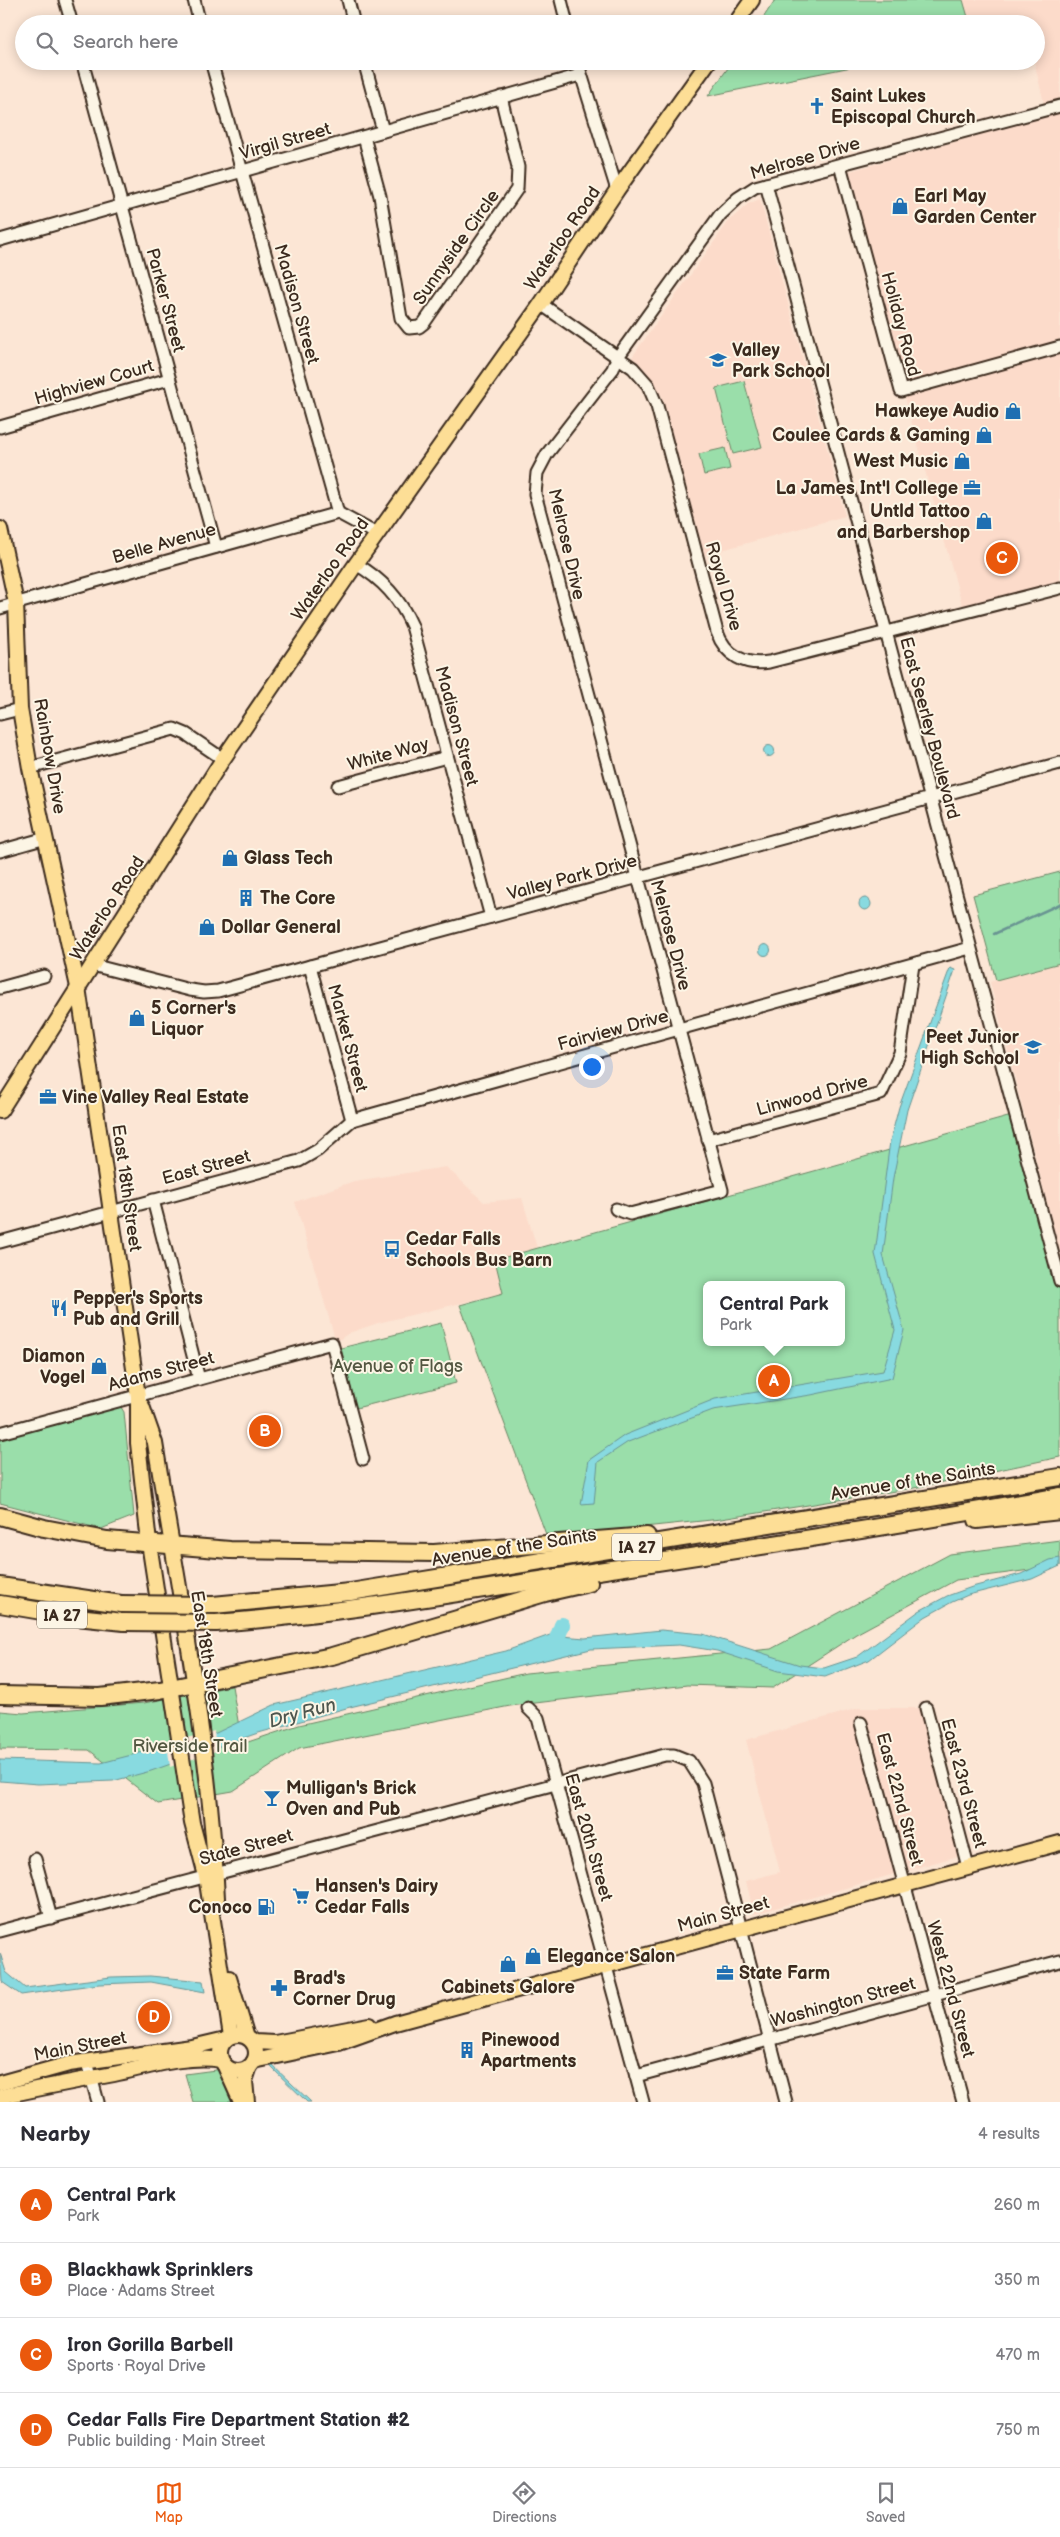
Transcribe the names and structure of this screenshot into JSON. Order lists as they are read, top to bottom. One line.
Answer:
{"streets":{"highway":["Avenue of the Saints","IA 27"],"main road":["Waterloo Road","Rainbow Drive","East 18th Street","Main Street"],"street":["Virgil Street","Melrose Drive","Sunnyside Circle","Parker Street","Madison Street","Holiday Road","Highview Court","Belle Avenue","Royal Drive","East Seerley Boulevard","White Way","Valley Park Drive","Fairview Drive","Market Street","Linwood Drive","East Street","Adams Street","East 23rd Street","East 22nd Street","East 20th Street","State Street","West 22nd Street","Washington Street"]},"crossings":[["Virgil Street","Sunnyside Circle"],["Virgil Street","Parker Street"],["Virgil Street","Madison Street"],["Melrose Drive","Holiday Road"],["Melrose Drive","Royal Drive"],["Melrose Drive","East Seerley Boulevard"],["Melrose Drive","Valley Park Drive"],["Melrose Drive","Fairview Drive"],["Melrose Drive","Linwood Drive"],["Waterloo Road","Madison Street"],["Waterloo Road","Royal Drive"],["Waterloo Road","Rainbow Drive"],["Waterloo Road","Valley Park Drive"],["Waterloo Road","East 18th Street"],["Parker Street","Highview Court"],["Parker Street","Belle Avenue"],["Madison Street","Belle Avenue"],["Madison Street","White Way"],["Madison Street","Valley Park Drive"],["Belle Avenue","Rainbow Drive"],["Royal Drive","East Seerley Boulevard"],["East Seerley Boulevard","Valley Park Drive"],["East Seerley Boulevard","Fairview Drive"],["Rainbow Drive","East 18th Street"],["Valley Park Drive","Market Street"],["Fairview Drive","Market Street"],["Fairview Drive","Linwood Drive"],["Fairview Drive","East Street"],["Market Street","East Street"],["East Street","East 18th Street"],["East 18th Street","Adams Street"],["East 18th Street","State Street"],["East 18th Street","Main Street"],["East 23rd Street","Main Street"],["East 22nd Street","Main Street"],["East 22nd Street","West 22nd Street"],["East 20th Street","State Street"],["East 20th Street","Main Street"],["East 20th Street","Washington Street"],["State Street","Main Street"],["Main Street","West 22nd Street"],["West 22nd Street","Washington Street"]],"water":["Dry Run"],"parks":["Avenue of Flags","Riverside Trail"],"places":{"church":["Saint Lukes Episcopal Church"],"shop":["Earl May Garden Center","Hawkeye Audio","Coulee Cards & Gaming","West Music","Untld Tattoo and Barbershop","Glass Tech","Dollar General","5 Corner's Liquor","Diamon Vogel","Elegance Salon","Cabinets Galore"],"school or university":["Valley Park School","Peet Junior High School"],"office":["La James Int'l College","Vine Valley Real Estate","State Farm"],"building":["The Core","Pinewood Apartments"],"bus stop":["Cedar Falls Schools Bus Barn"],"restaurant":["Pepper's Sports Pub and Grill"],"bar":["Mulligan's Brick Oven and Pub"],"supermarket":["Hansen's Dairy Cedar Falls"],"fuel station":["Conoco"],"pharmacy":["Brad's Corner Drug"]},"page":{"search":"Search here","pins":["C","A","B","D"],"popup":["Central Park","Park"],"heading":["Nearby","4 results"],"list":[{"mark":"A","name":"Central Park","note":"Park","value":"260 m"},{"mark":"B","name":"Blackhawk Sprinklers","note":"Place · Adams Street","value":"350 m"},{"mark":"C","name":"Iron Gorilla Barbell","note":"Sports · Royal Drive","value":"470 m"},{"mark":"D","name":"Cedar Falls Fire Department Station #2","note":"Public building · Main Street","value":"750 m"}],"nav":["Map","Directions","Saved"]}}
